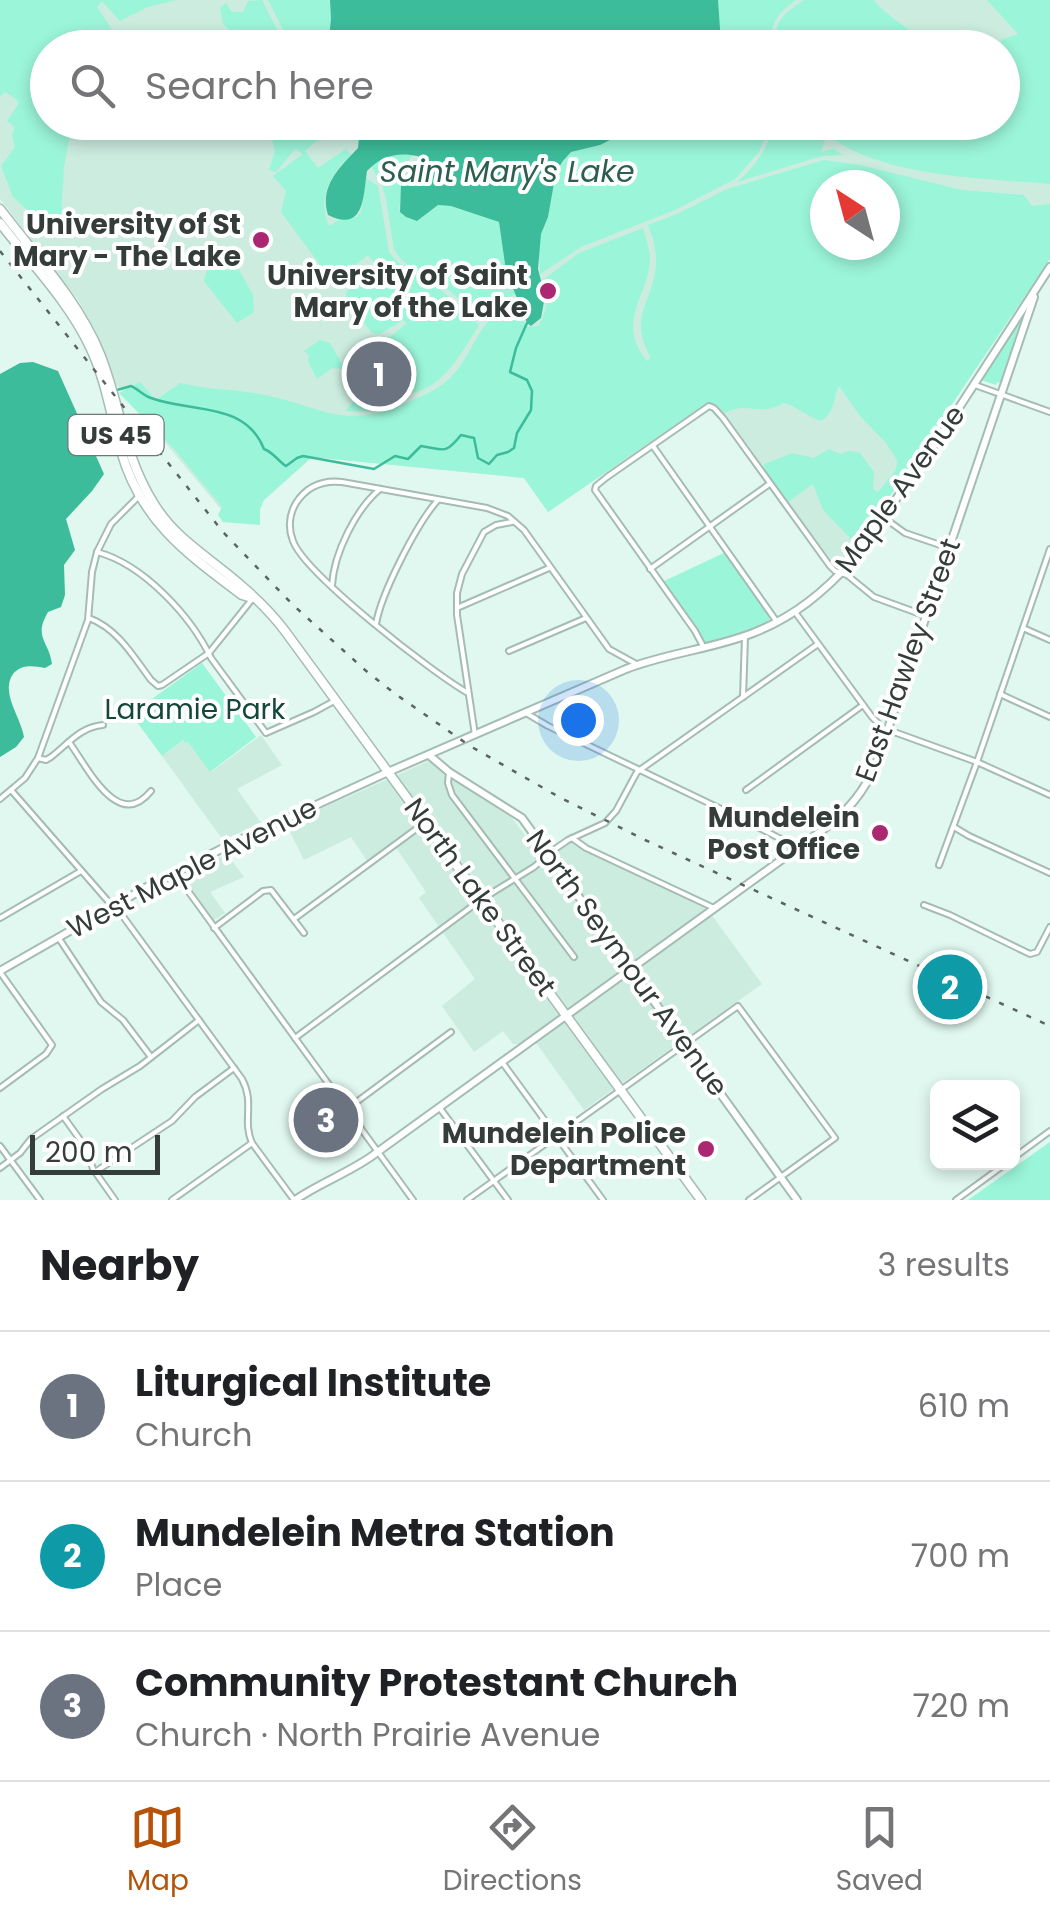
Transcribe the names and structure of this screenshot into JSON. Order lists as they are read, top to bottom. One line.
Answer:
{"streets":{"main road":["US 45","North Lake Street"],"street":["Maple Avenue","East Hawley Street","West Maple Avenue","North Seymour Avenue"]},"crossings":[["Maple Avenue","East Hawley Street"],["Maple Avenue","West Maple Avenue"],["Maple Avenue","North Lake Street"],["Maple Avenue","North Seymour Avenue"],["East Hawley Street","North Lake Street"],["East Hawley Street","North Seymour Avenue"],["West Maple Avenue","North Lake Street"]],"water":["Saint Mary's Lake"],"parks":["Laramie Park"],"places":["University of St Mary - The Lake","University of Saint Mary of the Lake","Mundelein Post Office","Mundelein Police Department"],"scale_bar":"200 m","north":"top left","page":{"search":"Search here","pins":["1","2","3"],"scale":"200 m","heading":["Nearby","3 results"],"list":[{"mark":"1","name":"Liturgical Institute","note":"Church","value":"610 m"},{"mark":"2","name":"Mundelein Metra Station","note":"Place","value":"700 m"},{"mark":"3","name":"Community Protestant Church","note":"Church · North Prairie Avenue","value":"720 m"}],"nav":["Map","Directions","Saved"]}}
